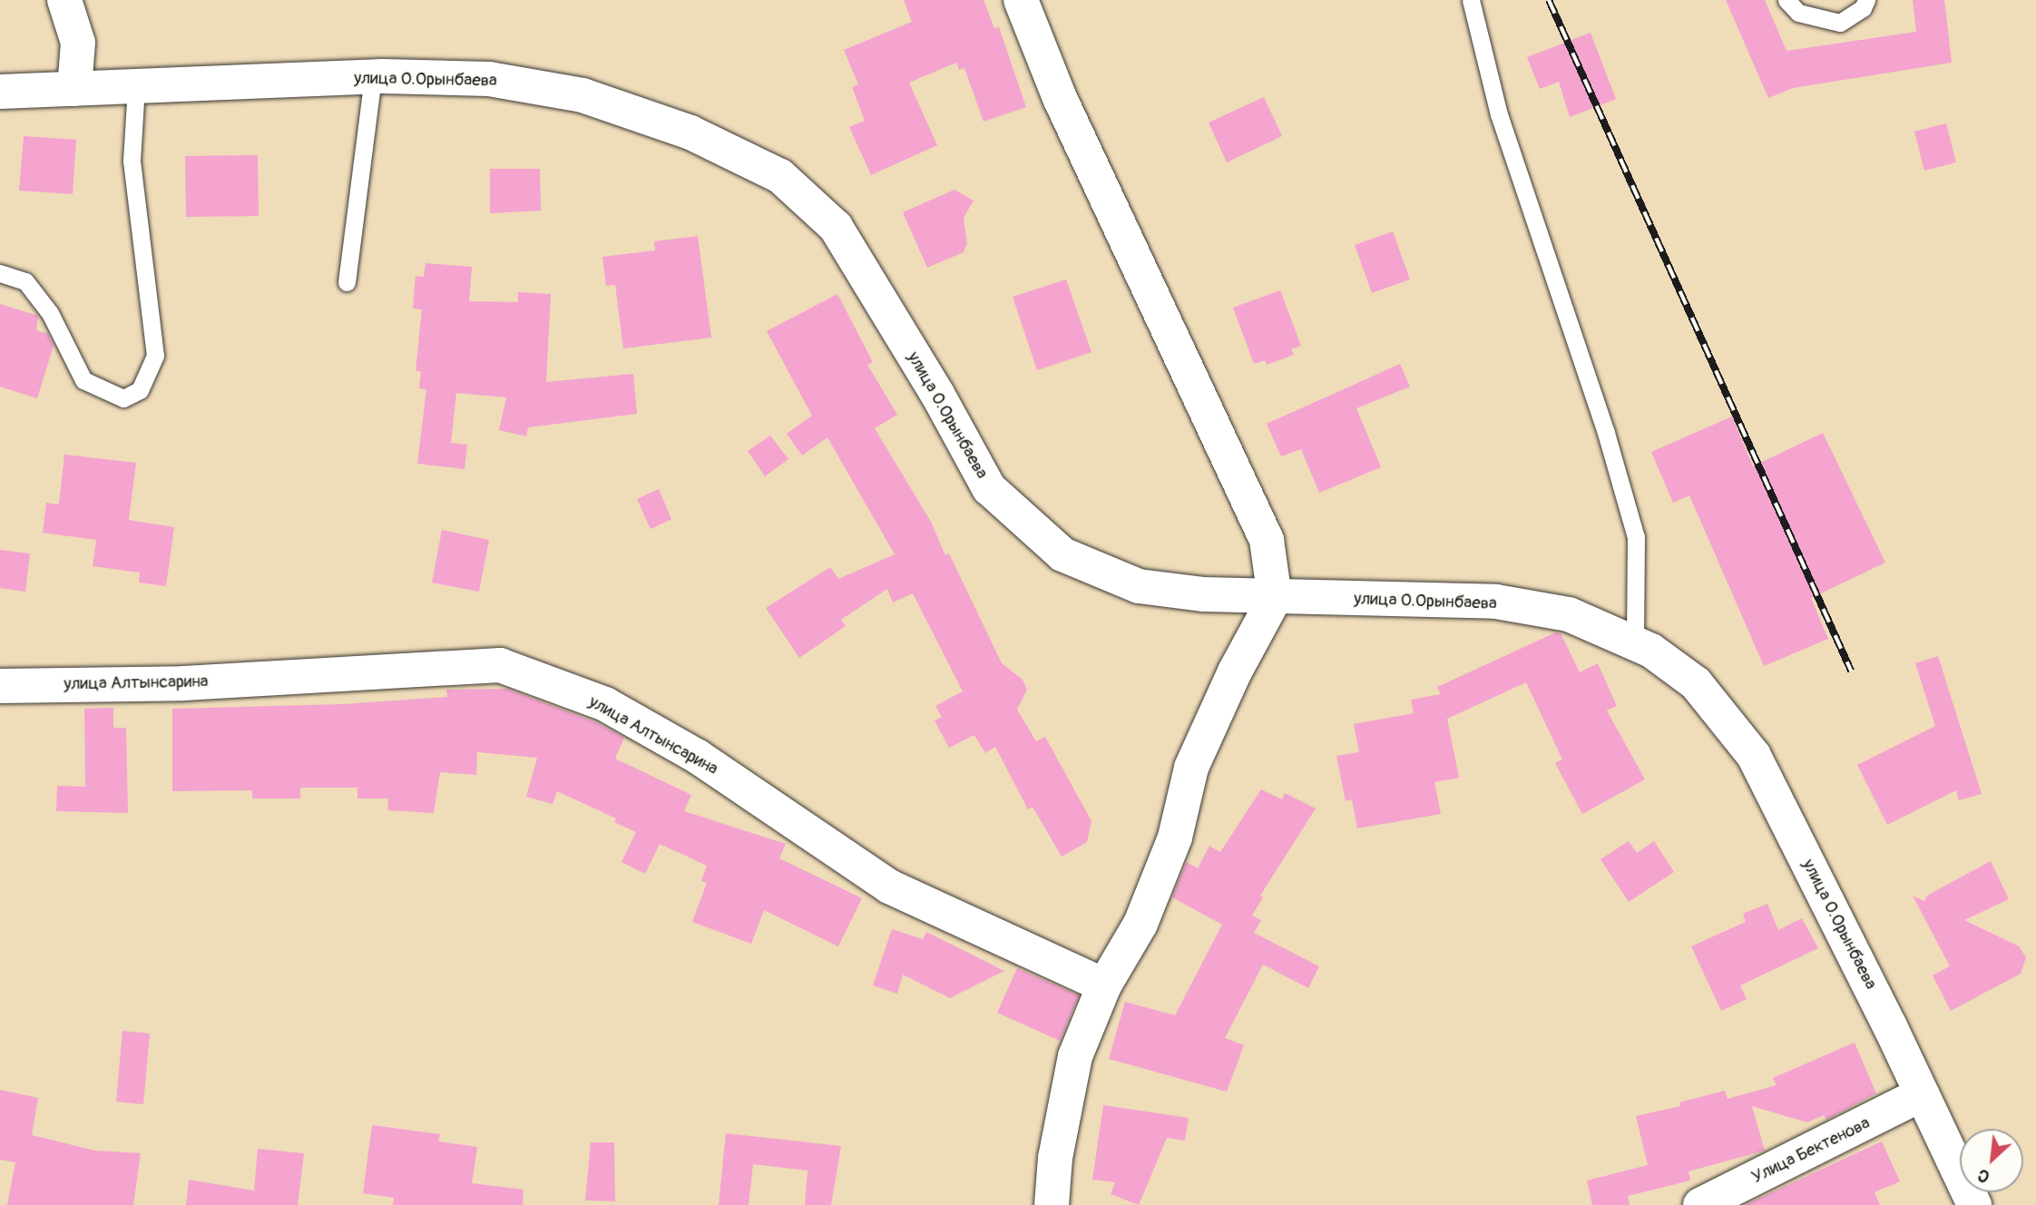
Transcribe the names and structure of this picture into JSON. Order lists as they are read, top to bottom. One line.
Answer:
{"streets":{"street":["улица О.Орынбаева","улица Алтынсарина","Улица Бектенова"]},"crossings":[["улица О.Орынбаева","Улица Бектенова"]],"north":"bottom left"}
